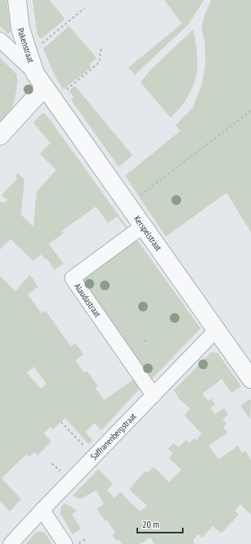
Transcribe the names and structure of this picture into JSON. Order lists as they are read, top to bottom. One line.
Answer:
{"streets":{"street":["Pakenstraat","Kerspelstraat","Alaudastraat","Saffranenbergstraat"]},"crossings":[["Pakenstraat","Kerspelstraat"],["Kerspelstraat","Alaudastraat"],["Kerspelstraat","Saffranenbergstraat"],["Alaudastraat","Saffranenbergstraat"]],"scale_bar":"20 m"}
